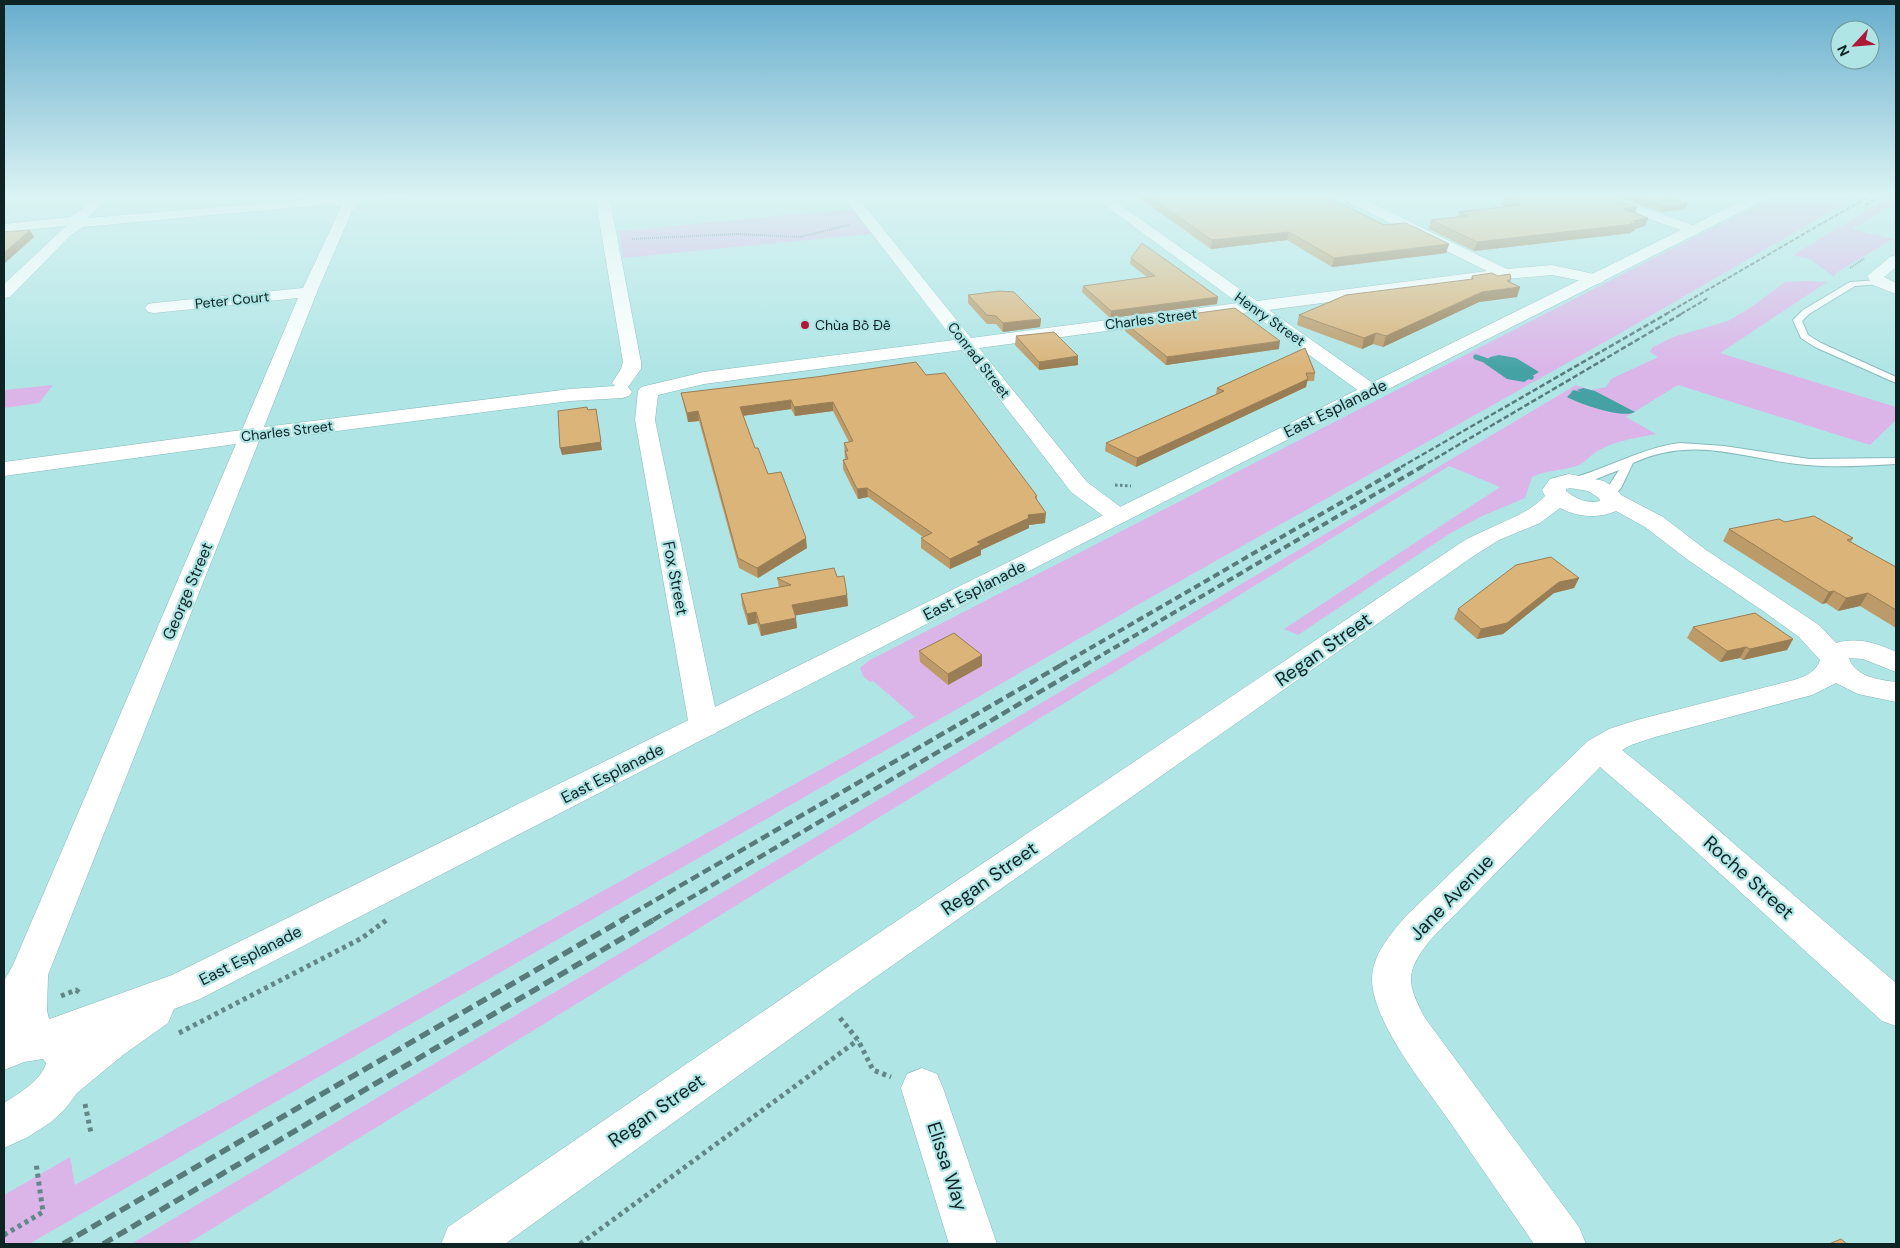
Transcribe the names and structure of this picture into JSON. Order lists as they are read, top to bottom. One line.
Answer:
{"streets":{"street":["Peter Court","Charles Street","Henry Street","Conrad Street","East Esplanade","Fox Street","George Street","Regan Street","Roche Street","Jane Avenue","Elissa Way"]},"crossings":[["Peter Court","George Street"],["Charles Street","Henry Street"],["Charles Street","Conrad Street"],["Charles Street","East Esplanade"],["Charles Street","Fox Street"],["Charles Street","George Street"],["Henry Street","East Esplanade"],["Conrad Street","East Esplanade"],["East Esplanade","Fox Street"],["East Esplanade","George Street"],["Roche Street","Jane Avenue"]],"places":["Chùa Bồ Đề"],"north":"bottom left"}
